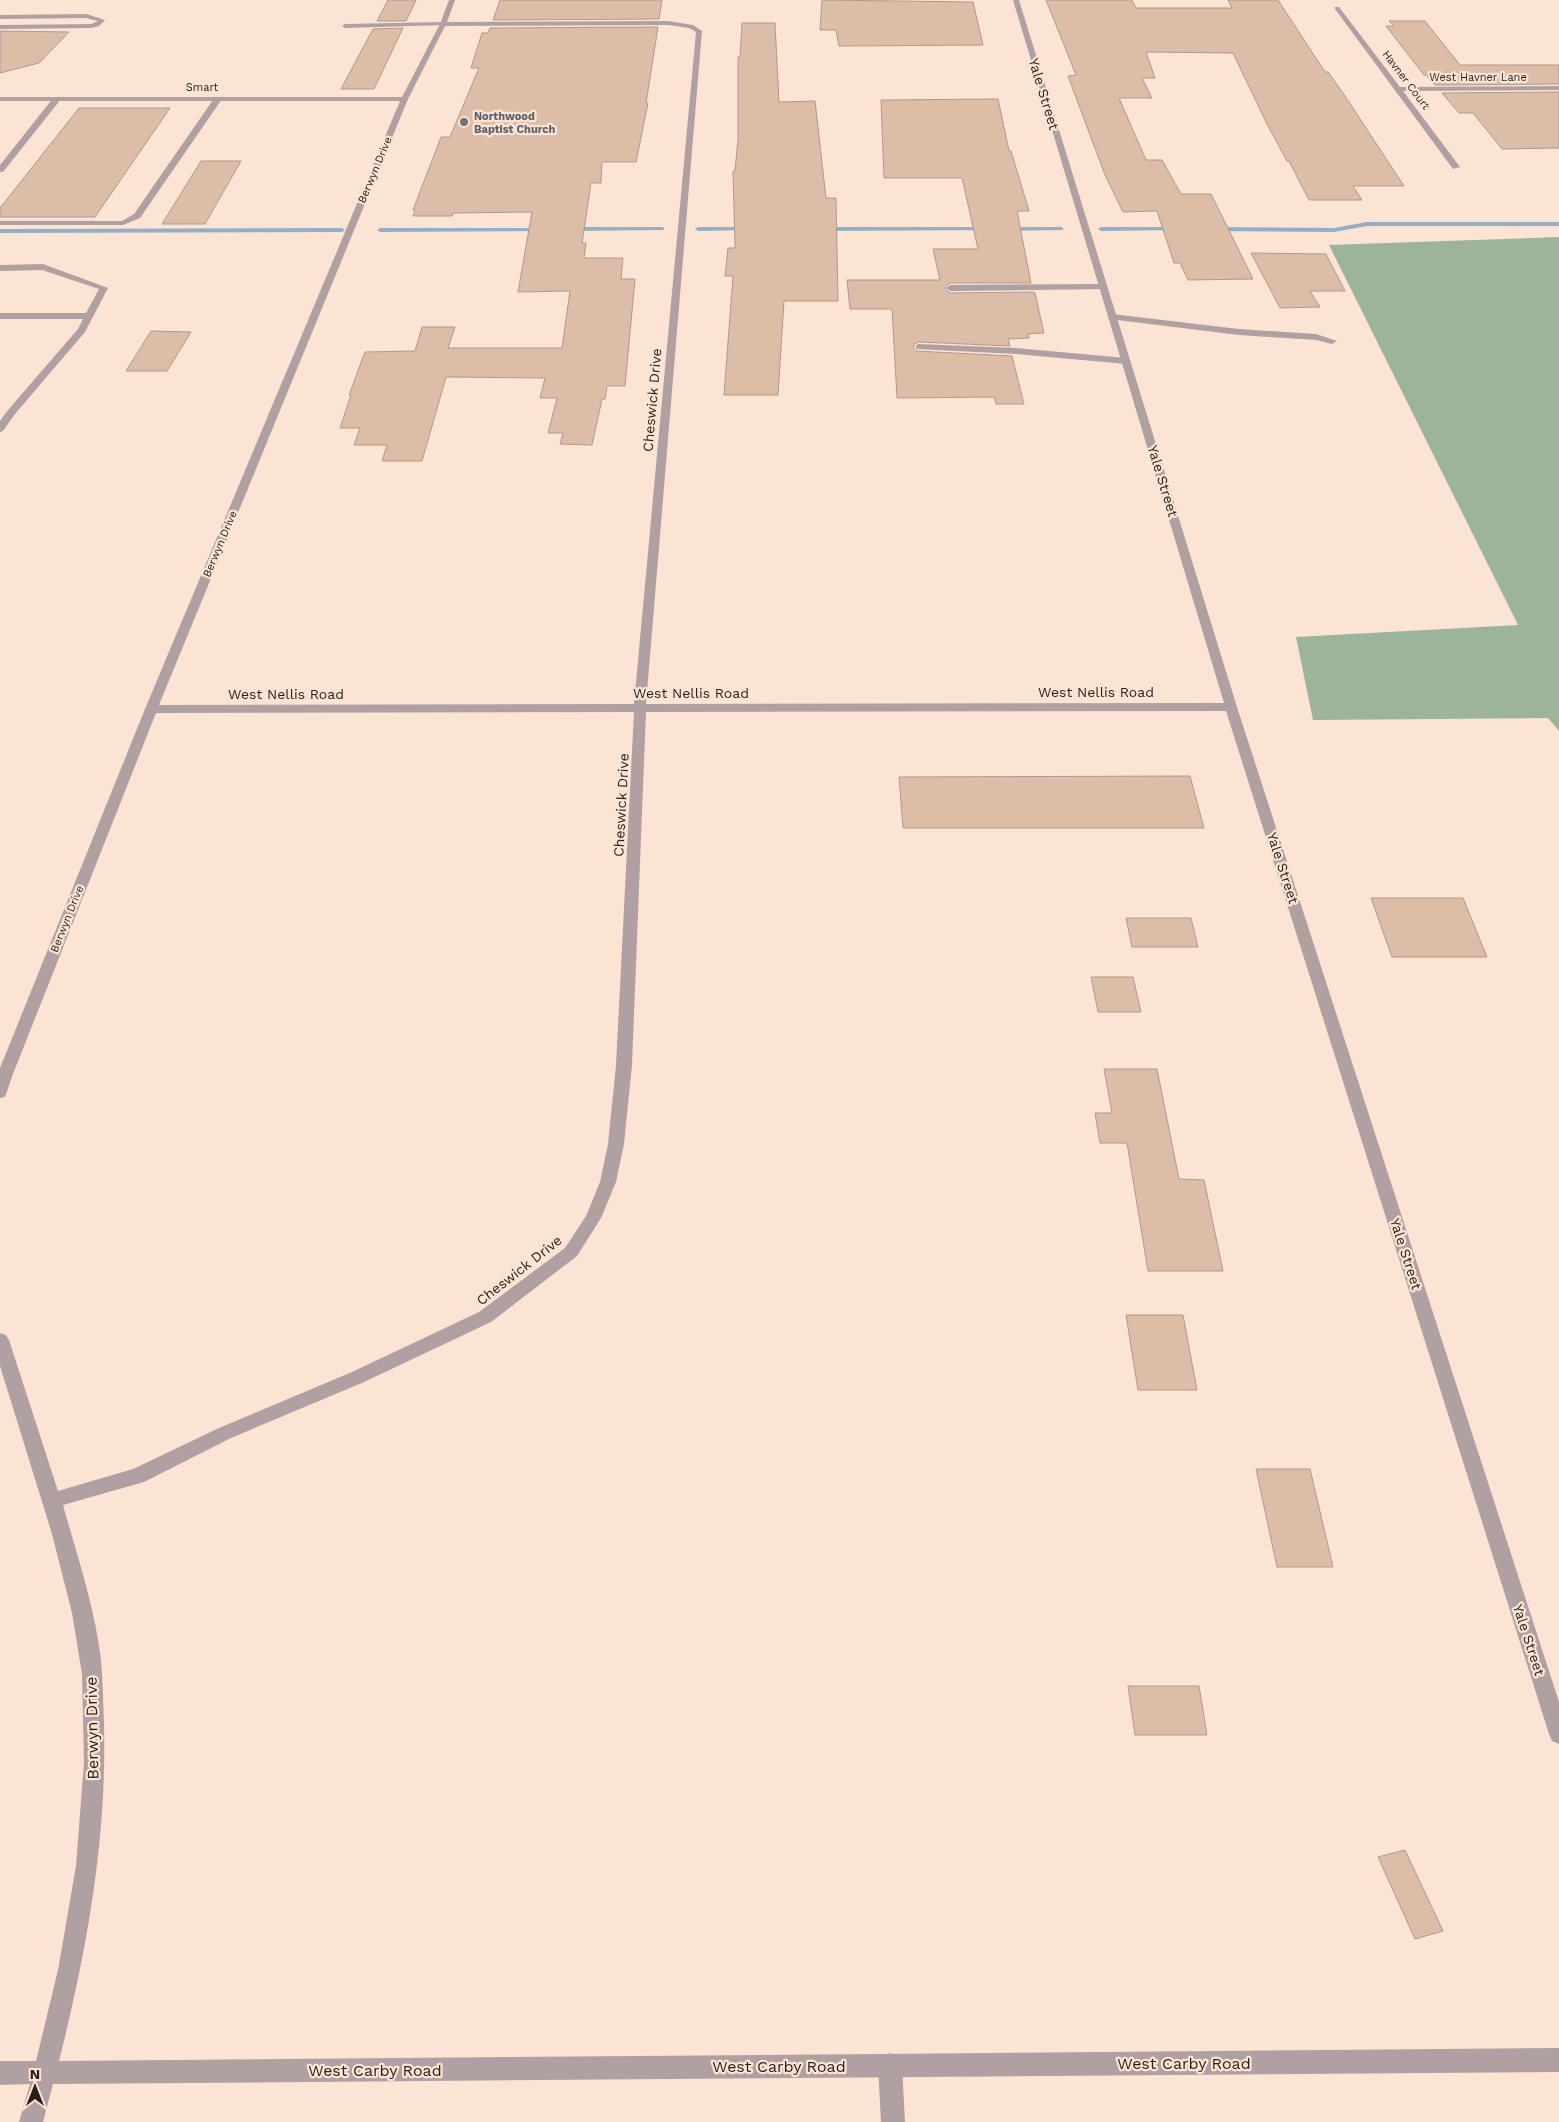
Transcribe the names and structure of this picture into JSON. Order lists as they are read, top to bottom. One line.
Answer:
{"streets":{"street":["West Havner Lane","Havner Court","Smart","Yale Street","Berwyn Drive","Cheswick Drive","West Nellis Road","West Carby Road"]},"crossings":[["West Havner Lane","Havner Court"],["Smart","Berwyn Drive"],["Yale Street","West Nellis Road"],["Berwyn Drive","Cheswick Drive"],["Berwyn Drive","West Nellis Road"],["Berwyn Drive","West Carby Road"],["Cheswick Drive","West Nellis Road"]],"places":["Northwood Baptist Church"],"north":"top"}
